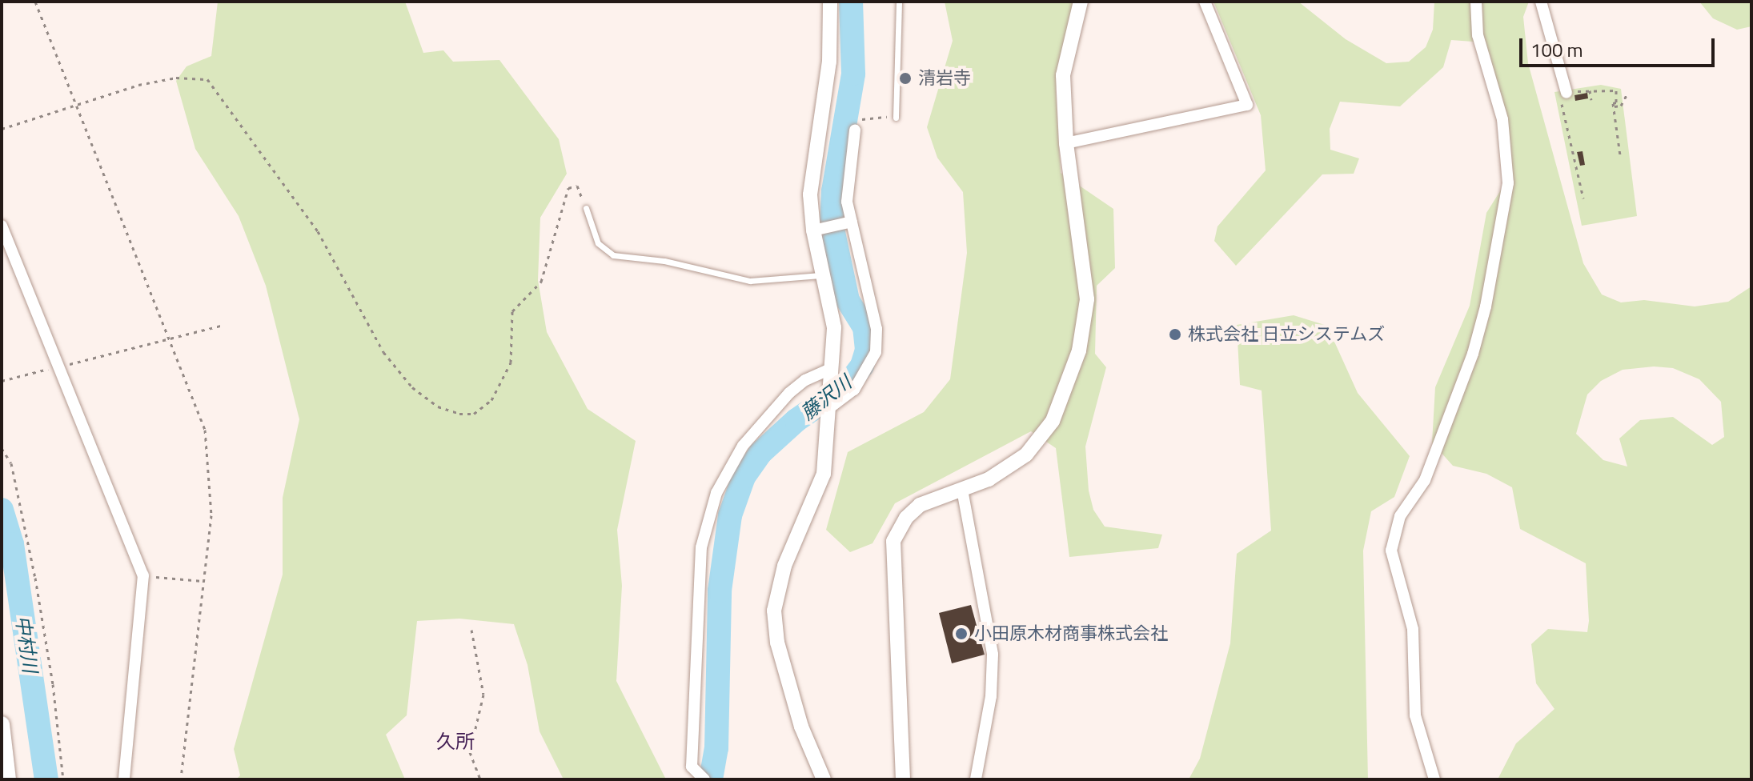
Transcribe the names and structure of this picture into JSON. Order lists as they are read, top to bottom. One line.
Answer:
{"districts":["久所"],"water":["藤沢川","中村川"],"places":["清岩寺","株式会社 日立システムズ","小田原木材商事株式会社"],"scale_bar":"100 m"}
